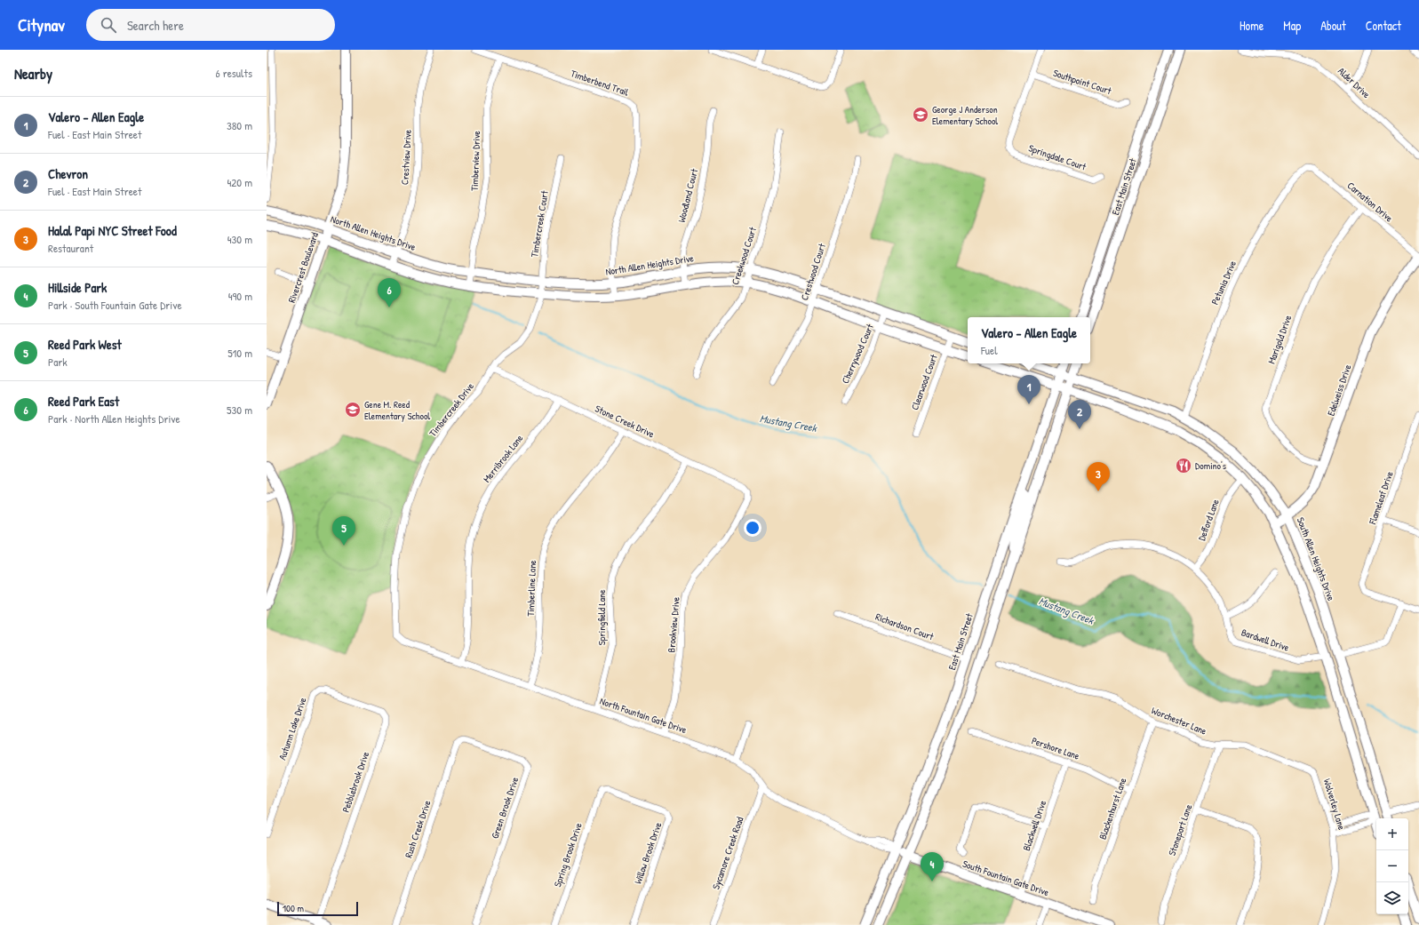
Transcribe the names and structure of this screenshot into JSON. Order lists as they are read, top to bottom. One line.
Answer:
{"streets":{"main road":["East Main Street","North Allen Heights Drive","Rivercrest Boulevard","Edelweiss Drive","South Allen Heights Drive","South Fountain Gate Drive"],"street":["Southpoint Court","Timberbend Trail","Alder Drive","Crestview Drive","Springdale Court","Timberview Drive","Woodland Court","Carnation Drive","Timbercreek Court","Creekwood Court","Crestwood Court","Petunia Drive","Marigold Drive","Cherrywood Court","Clearwood Court","Timbercreek Drive","Stone Creek Drive","Merribrook Lane","Flameleaf Drive","Defford Lane","Timberline Lane","Springfield Lane","Brookview Drive","Richardson Court","Bardwell Drive","North Fountain Gate Drive","Worchester Lane","Autumn Lake Drive","Pershore Lane","Pebblebrook Drive","Wolverley Lane","Green Brook Drive","Blackenhurst Lane","Blackwell Drive","Rush Creek Drive","Stoneport Lane","Willow Brook Drive","Sycamore Creek Road","Spring Brook Drive"]},"crossings":[["Southpoint Court","Springdale Court"],["Timberbend Trail","Timberview Drive"],["Timberbend Trail","North Allen Heights Drive"],["Crestview Drive","North Allen Heights Drive"],["Timberview Drive","North Allen Heights Drive"],["East Main Street","Richardson Court"],["East Main Street","North Fountain Gate Drive"],["East Main Street","South Fountain Gate Drive"],["Woodland Court","North Allen Heights Drive"],["Carnation Drive","Petunia Drive"],["Carnation Drive","Marigold Drive"],["Carnation Drive","Edelweiss Drive"],["Timbercreek Court","North Allen Heights Drive"],["Timbercreek Court","Timbercreek Drive"],["North Allen Heights Drive","Creekwood Court"],["North Allen Heights Drive","Rivercrest Boulevard"],["North Allen Heights Drive","Crestwood Court"],["North Allen Heights Drive","Cherrywood Court"],["North Allen Heights Drive","Clearwood Court"],["Petunia Drive","South Allen Heights Drive"],["Marigold Drive","Edelweiss Drive"],["Edelweiss Drive","South Allen Heights Drive"],["Timbercreek Drive","Stone Creek Drive"],["Timbercreek Drive","North Fountain Gate Drive"],["Stone Creek Drive","Merribrook Lane"],["Stone Creek Drive","Timberline Lane"],["Stone Creek Drive","Springfield Lane"],["Stone Creek Drive","Brookview Drive"],["Merribrook Lane","North Fountain Gate Drive"],["Defford Lane","Bardwell Drive"],["Timberline Lane","North Fountain Gate Drive"],["Springfield Lane","North Fountain Gate Drive"],["Brookview Drive","North Fountain Gate Drive"],["North Fountain Gate Drive","Sycamore Creek Road"],["North Fountain Gate Drive","South Fountain Gate Drive"],["Worchester Lane","Wolverley Lane"],["Worchester Lane","Blackenhurst Lane"],["Worchester Lane","Stoneport Lane"],["Autumn Lake Drive","Pebblebrook Drive"],["Pershore Lane","Blackenhurst Lane"],["Pershore Lane","Blackwell Drive"],["Green Brook Drive","Rush Creek Drive"],["Blackwell Drive","South Fountain Gate Drive"],["Willow Brook Drive","Spring Brook Drive"]],"water":["Mustang Creek"],"places":{"school or university":["George J Anderson Elementary School","Gene M. Reed Elementary School"],"restaurant":["Domino's"]},"scale_bar":"100 m","page":{"header":"Citynav","search":"Search here","nav":["Home","Map","About","Contact"],"heading":["Nearby","6 results"],"list":[{"mark":"1","name":"Valero - Allen Eagle","note":"Fuel · East Main Street","value":"380 m"},{"mark":"2","name":"Chevron","note":"Fuel · East Main Street","value":"420 m"},{"mark":"3","name":"Halal Papi NYC Street Food","note":"Restaurant","value":"430 m"},{"mark":"4","name":"Hillside Park","note":"Park · South Fountain Gate Drive","value":"490 m"},{"mark":"5","name":"Reed Park West","note":"Park","value":"510 m"},{"mark":"6","name":"Reed Park East","note":"Park · North Allen Heights Drive","value":"530 m"}],"pins":["6","1","2","3","5","4"],"popup":["Valero - Allen Eagle","Fuel"],"map_buttons":["+","−"],"scale":"100 m"}}
